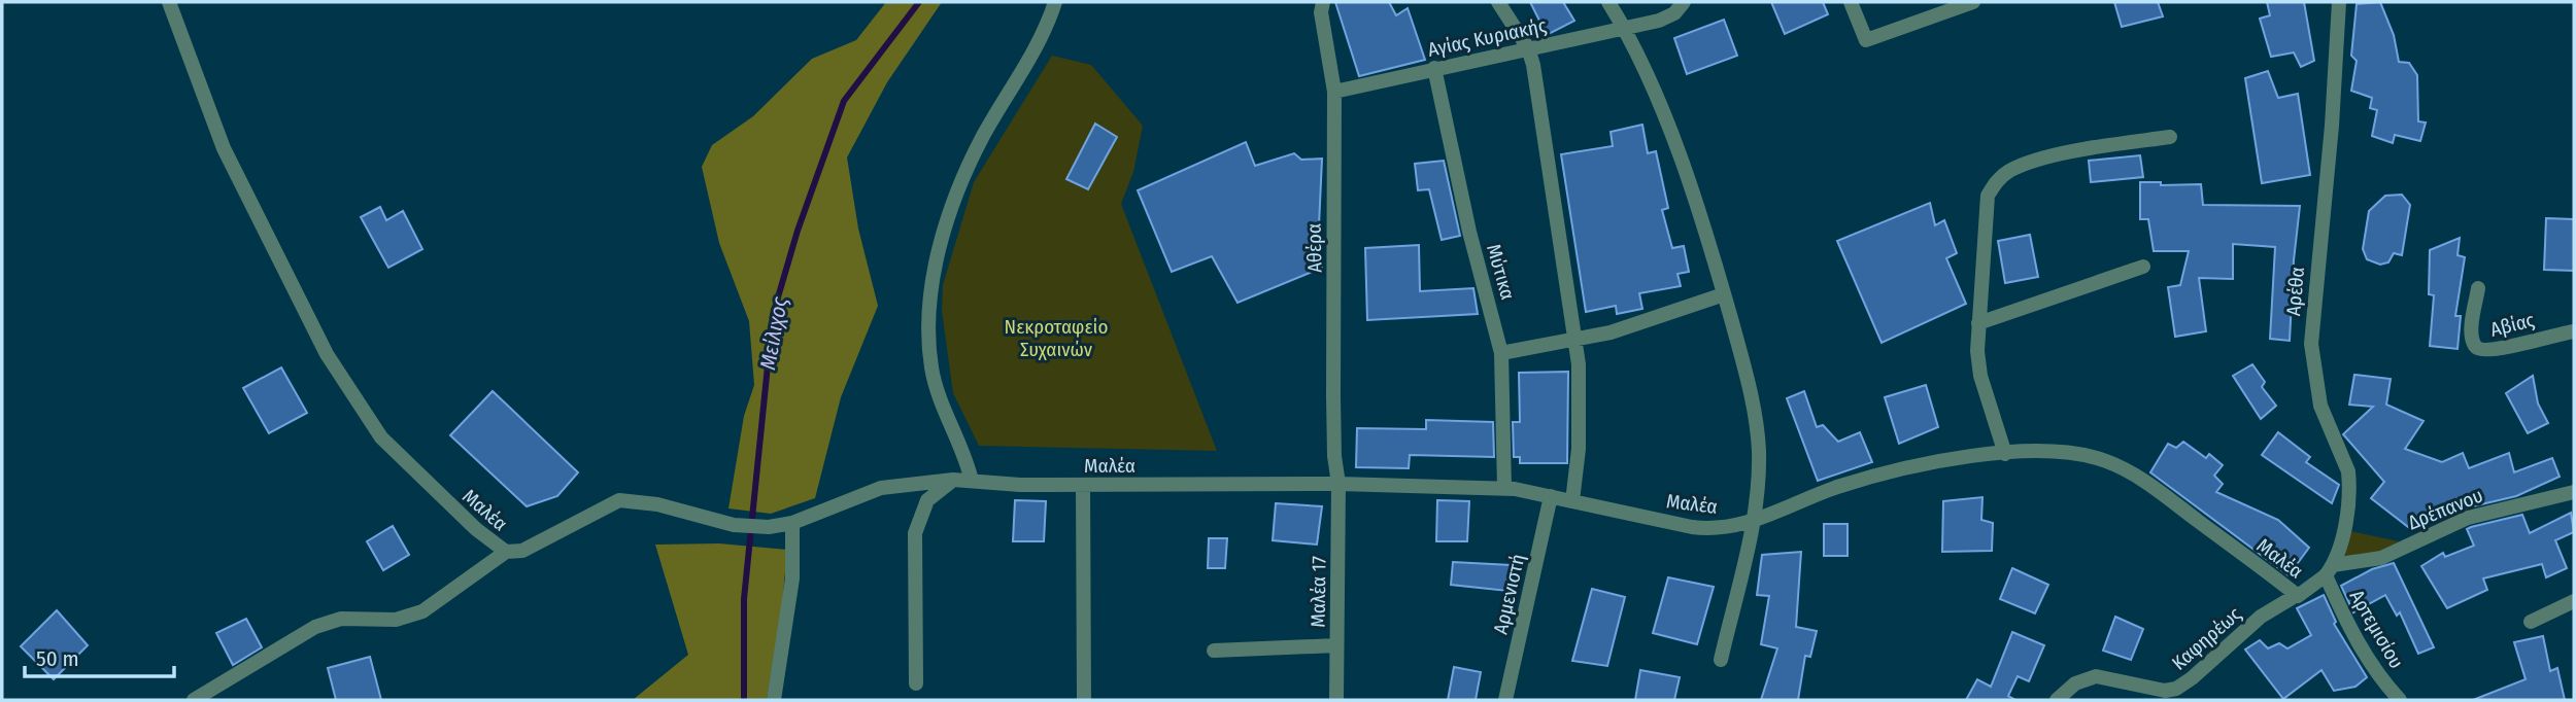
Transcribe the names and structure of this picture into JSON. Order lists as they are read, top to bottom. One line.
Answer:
{"streets":{"street":["Αγίας Κυριακής","Αθέρα","Μύτικα","Αρέθα","Αβίας","Μαλέα","Δρέπανου","Μαλέα 17","Αρμενιστή","Αρτεμισίου","Καφηρέως"]},"crossings":[["Αγίας Κυριακής","Αθέρα"],["Αγίας Κυριακής","Μύτικα"],["Αθέρα","Μαλέα"],["Αθέρα","Μαλέα 17"],["Μύτικα","Μαλέα"],["Αρέθα","Μαλέα"],["Αρέθα","Δρέπανου"],["Αρέθα","Αρτεμισίου"],["Μαλέα","Δρέπανου"],["Μαλέα","Μαλέα 17"],["Μαλέα","Αρμενιστή"],["Μαλέα","Αρτεμισίου"],["Μαλέα","Καφηρέως"],["Δρέπανου","Αρτεμισίου"]],"water":["Μείλιχος"],"parks":["Νεκροταφείο Συχαινών"],"scale_bar":"50 m"}
